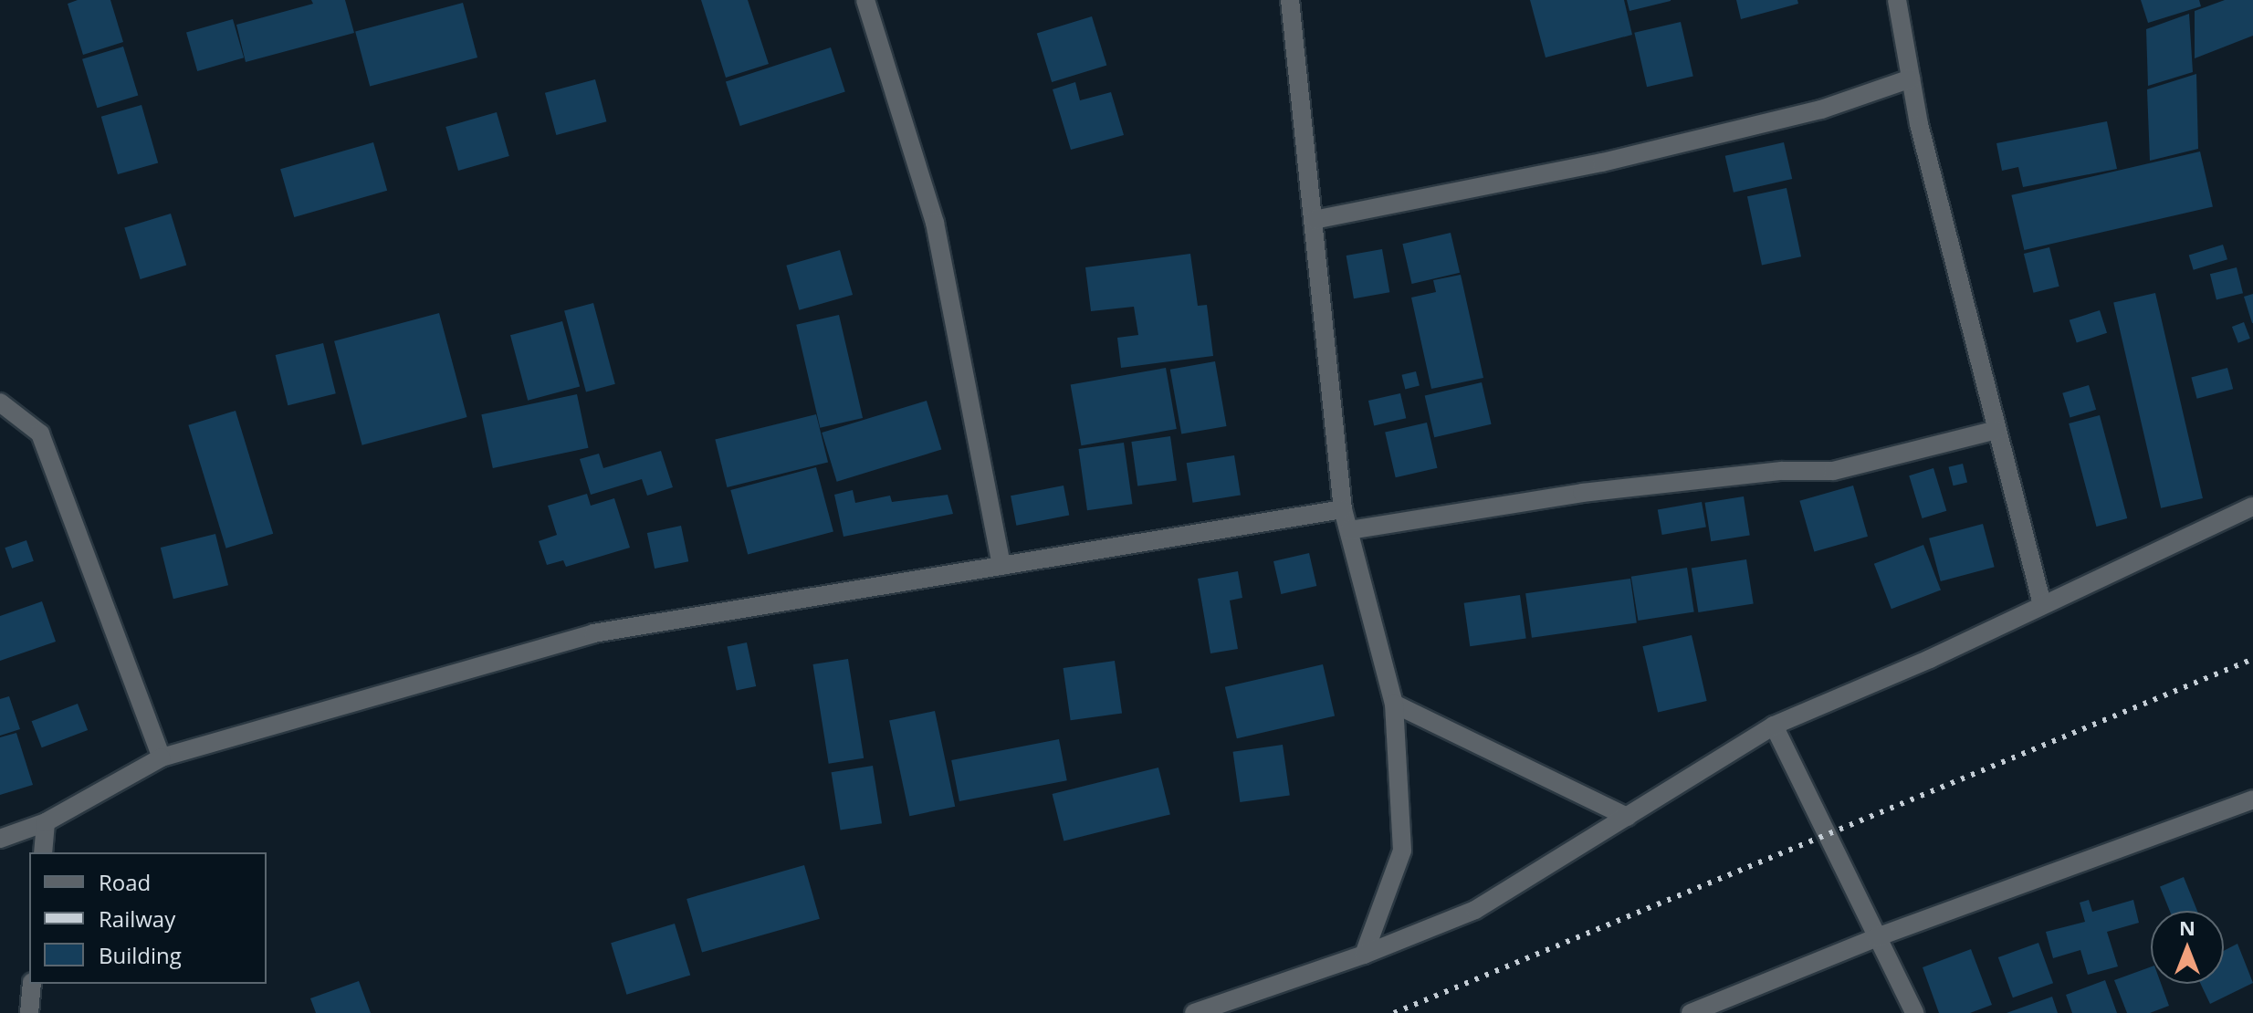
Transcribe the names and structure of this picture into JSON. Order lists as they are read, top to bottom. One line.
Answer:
{"legend":["Road","Railway","Building"],"north":"top"}
